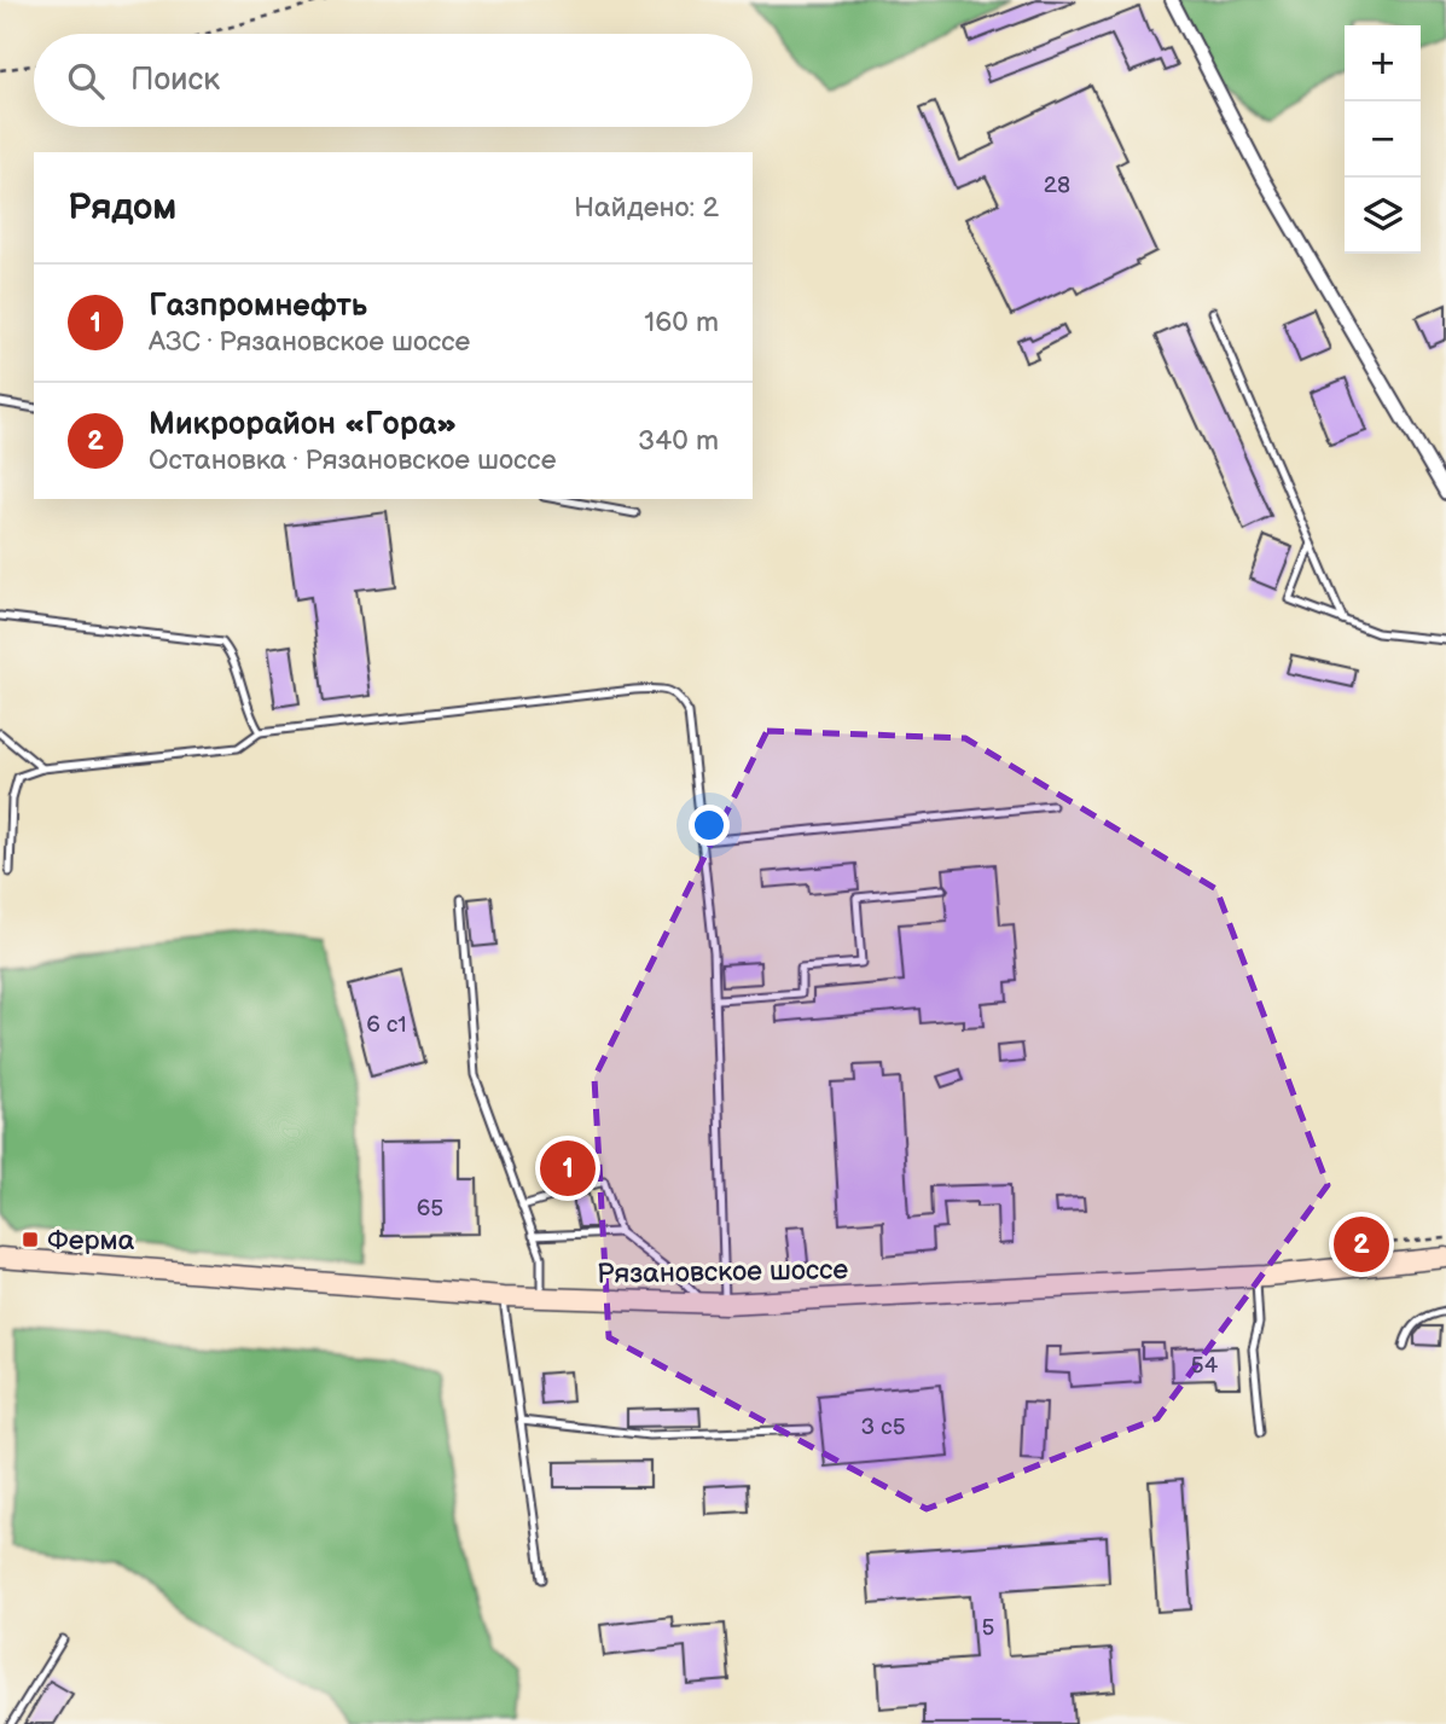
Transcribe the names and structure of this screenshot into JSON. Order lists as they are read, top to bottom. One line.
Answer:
{"streets":{"main road":["Рязановское шоссе"]},"places":{"transit":["Ферма"]},"house_numbers":["28","6 с1","65","54","3 с5","5"],"page":{"map_buttons":["+","−"],"search":"Поиск","heading":["Рядом","Найдено: 2"],"list":[{"mark":"1","name":"Газпромнефть","note":"АЗС · Рязановское шоссе","value":"160 m"},{"mark":"2","name":"Микрорайон «Гора»","note":"Остановка · Рязановское шоссе","value":"340 m"}],"pins":["1","2"]}}
